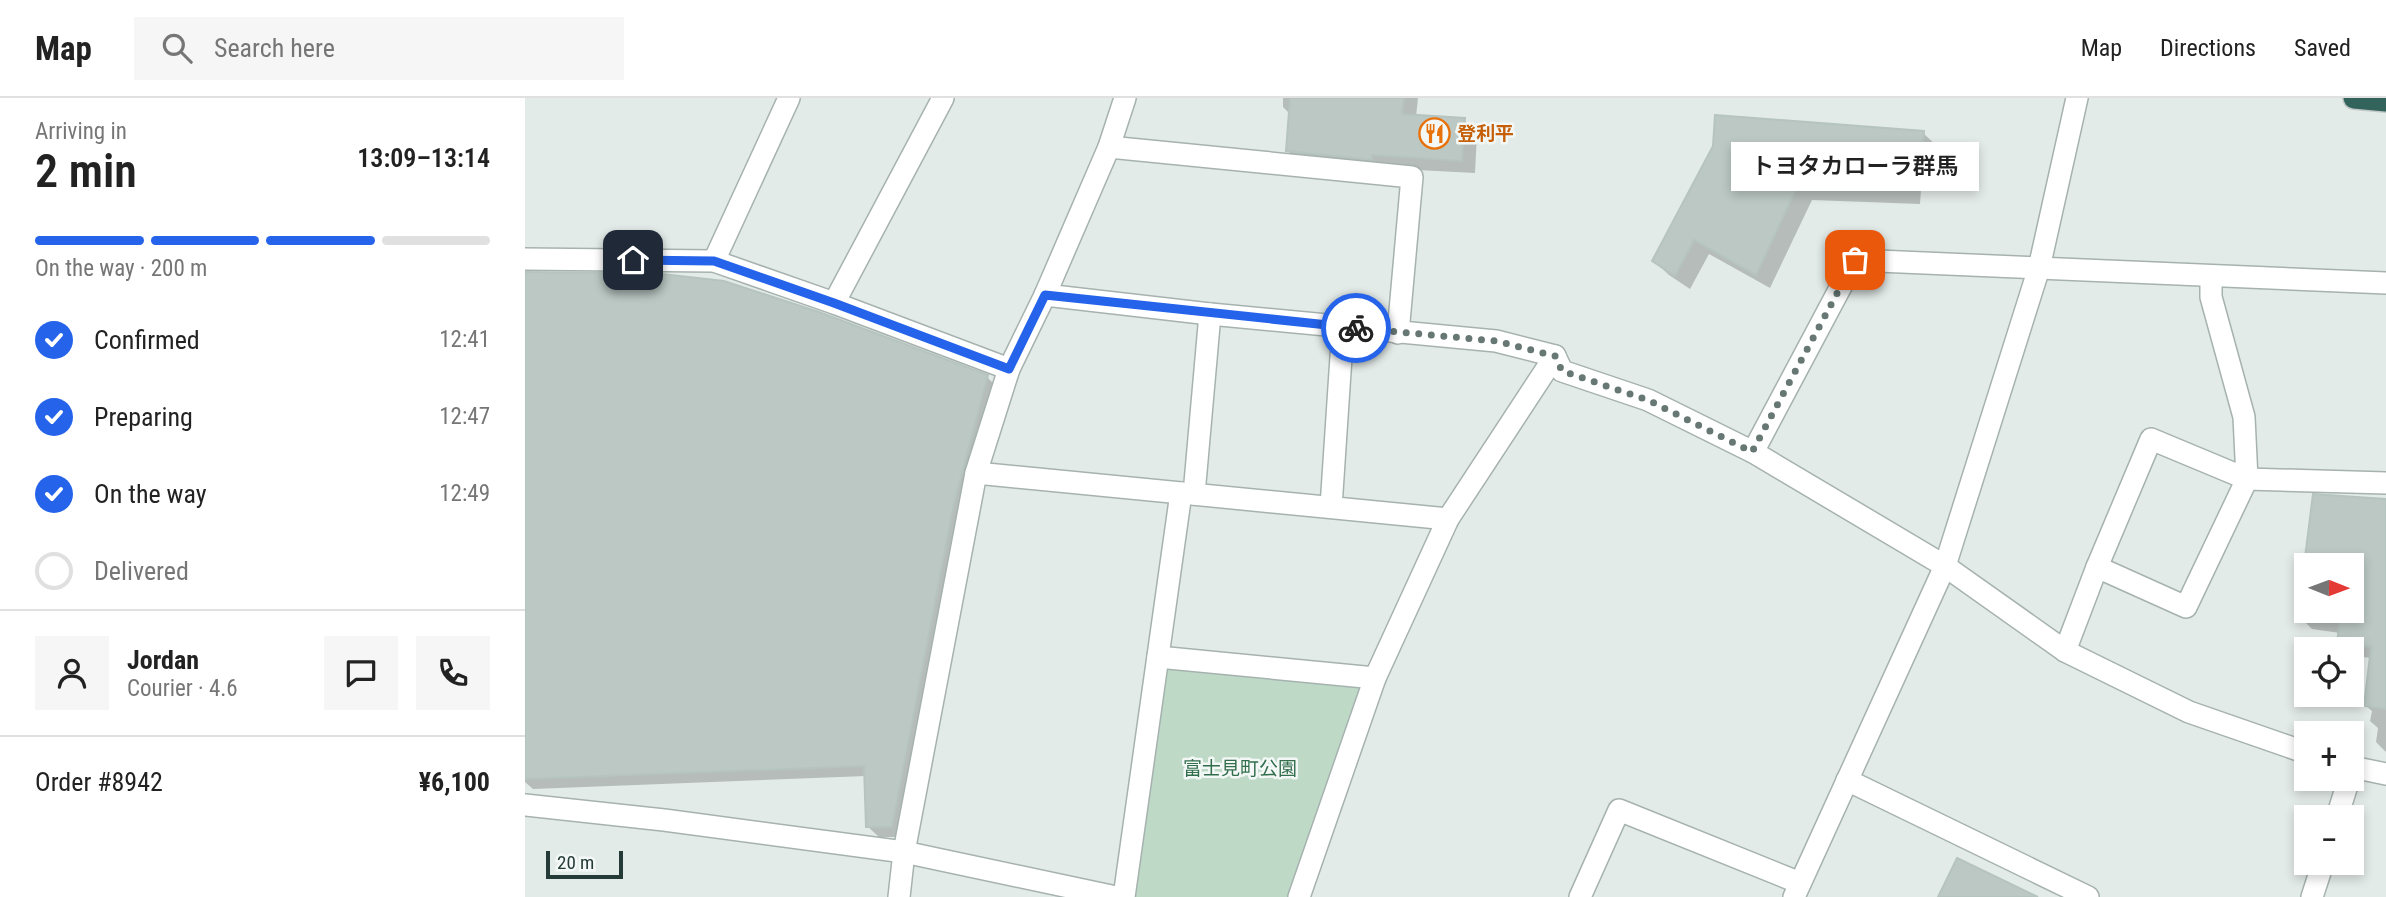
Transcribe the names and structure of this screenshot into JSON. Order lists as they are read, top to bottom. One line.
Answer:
{"parks":["富士見町公園"],"places":{"restaurant":["登利平"],"other":["トヨタカローラ群馬"]},"scale_bar":"20 m","north":"right","page":{"header":"Map","search":"Search here","nav":["Map","Directions","Saved"],"heading":["2 min","Arriving in","13:09–13:14"],"panel":["Jordan","Courier · 4.6","Order #8942","¥6,100"],"bubble":"トヨタカローラ群馬","bar":"On the way · 200 m","list":[["Confirmed","12:41"],["Preparing","12:47"],["On the way","12:49"],"Delivered"],"map_buttons":["+","−"],"scale":"20 m"}}
